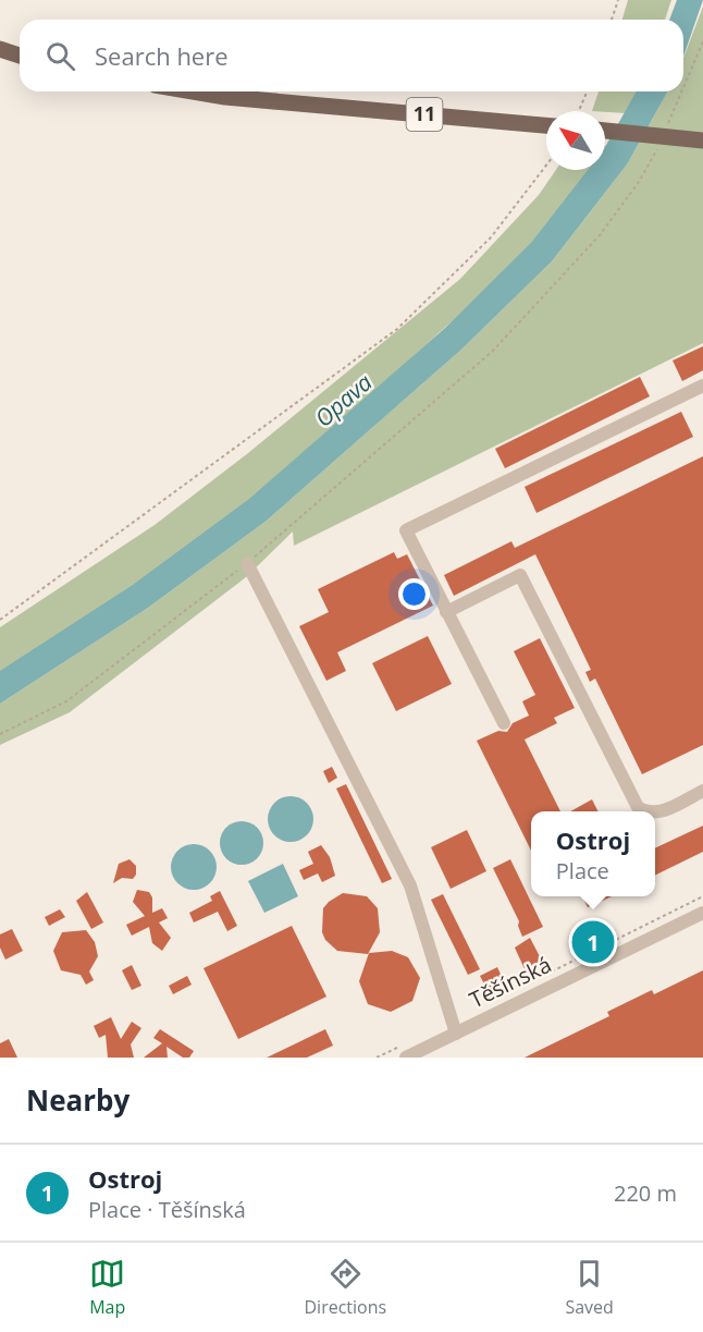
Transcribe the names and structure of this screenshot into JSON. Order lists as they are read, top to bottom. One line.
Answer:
{"streets":{"main road":["11"],"street":["Těšínská"]},"water":["Opava"],"north":"top left","page":{"search":"Search here","popup":["Ostroj","Place"],"pins":"1","heading":"Nearby","list":[{"mark":"1","name":"Ostroj","note":"Place · Těšínská","value":"220 m"}],"nav":["Map","Directions","Saved"]}}
